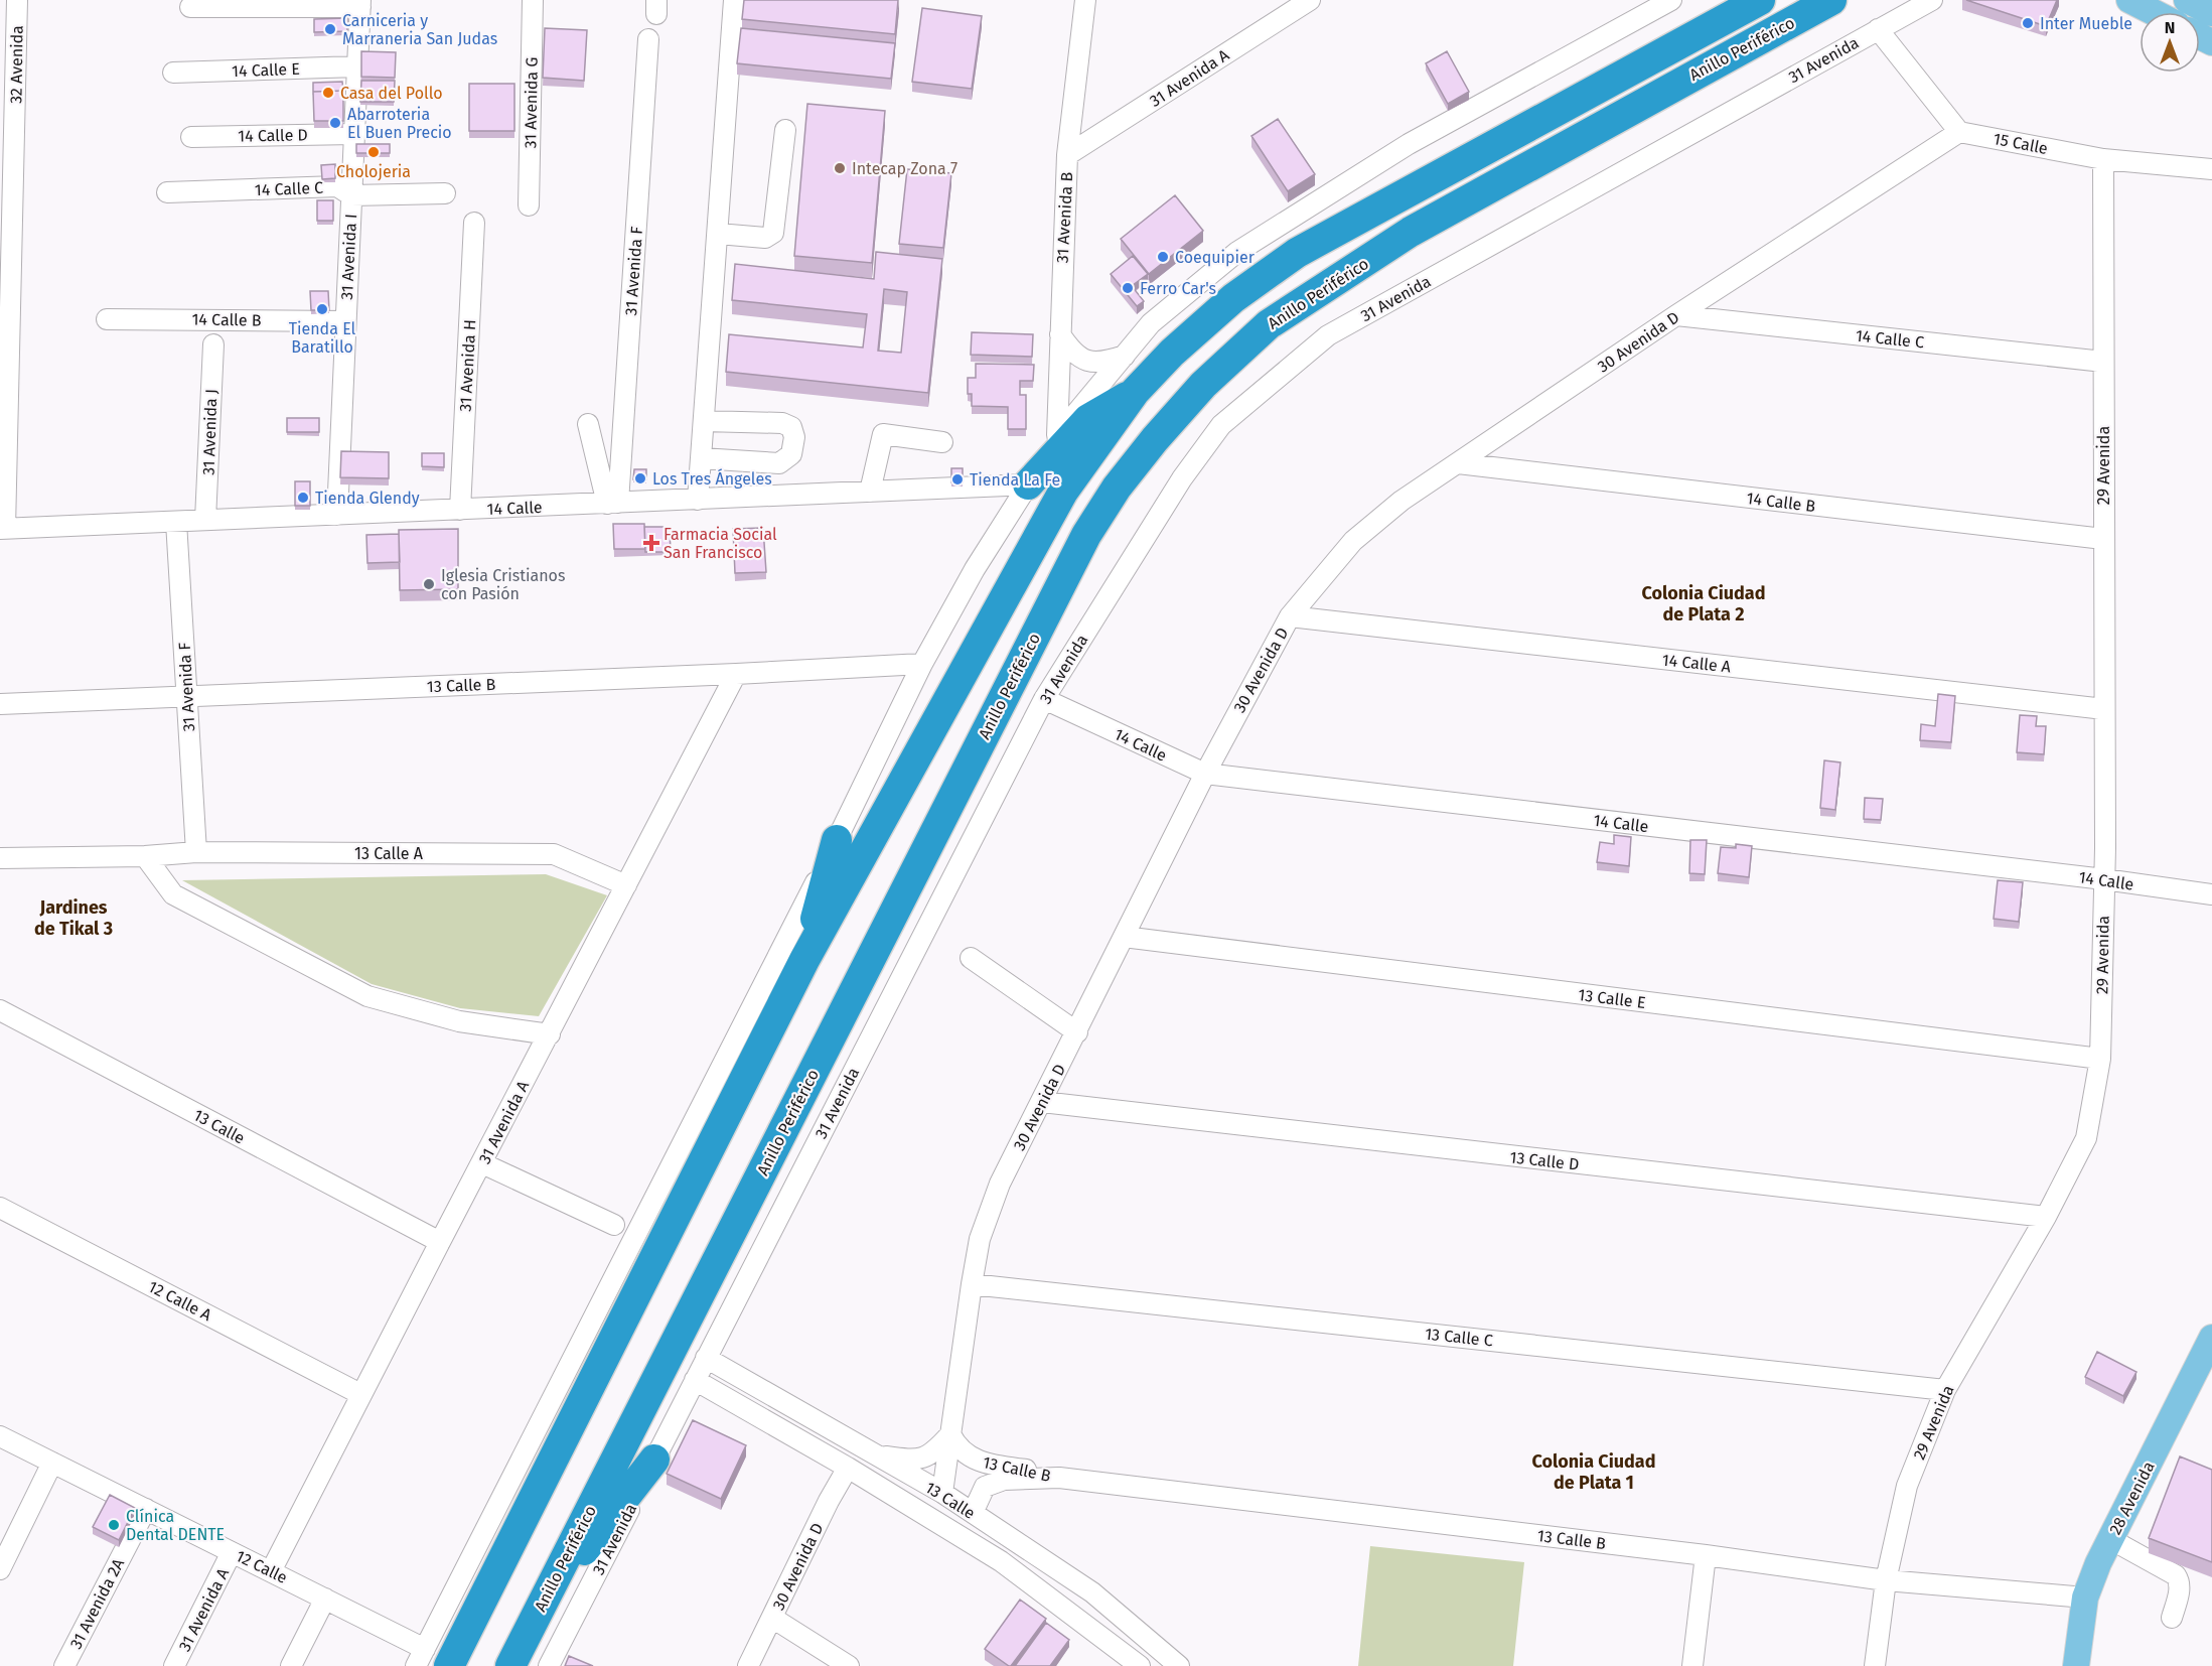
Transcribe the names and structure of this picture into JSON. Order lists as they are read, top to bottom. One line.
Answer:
{"streets":{"highway":["Anillo Periférico"],"main road":["28 Avenida"],"street":["31 Avenida","32 Avenida","14 Calle E","31 Avenida A","31 Avenida G","14 Calle D","15 Calle","14 Calle C","31 Avenida B","31 Avenida I","31 Avenida F","14 Calle B","30 Avenida D","31 Avenida H","31 Avenida J","29 Avenida","14 Calle","14 Calle A","13 Calle B","13 Calle A","13 Calle E","13 Calle","13 Calle D","12 Calle A","13 Calle C","12 Calle","31 Avenida 2A"]},"crossings":[["Anillo Periférico","12 Calle"],["31 Avenida","14 Calle"],["31 Avenida","13 Calle"],["32 Avenida","14 Calle"],["14 Calle E","31 Avenida I"],["31 Avenida A","31 Avenida B"],["31 Avenida A","13 Calle B"],["31 Avenida A","13 Calle A"],["31 Avenida A","13 Calle"],["31 Avenida A","12 Calle A"],["31 Avenida A","12 Calle"],["14 Calle D","31 Avenida I"],["15 Calle","30 Avenida D"],["15 Calle","29 Avenida"],["14 Calle C","31 Avenida I"],["14 Calle C","30 Avenida D"],["14 Calle C","29 Avenida"],["31 Avenida I","14 Calle B"],["31 Avenida I","14 Calle"],["31 Avenida F","14 Calle"],["31 Avenida F","13 Calle B"],["31 Avenida F","13 Calle A"],["14 Calle B","30 Avenida D"],["14 Calle B","29 Avenida"],["30 Avenida D","14 Calle"],["30 Avenida D","14 Calle A"],["30 Avenida D","13 Calle B"],["30 Avenida D","13 Calle E"],["30 Avenida D","13 Calle"],["30 Avenida D","13 Calle D"],["30 Avenida D","13 Calle C"],["31 Avenida H","14 Calle"],["31 Avenida J","14 Calle"],["29 Avenida","14 Calle"],["29 Avenida","14 Calle A"],["29 Avenida","13 Calle B"],["29 Avenida","13 Calle E"],["29 Avenida","13 Calle D"],["29 Avenida","13 Calle C"],["13 Calle B","13 Calle"],["13 Calle B","28 Avenida"],["12 Calle","31 Avenida 2A"]],"districts":["Colonia Ciudad de Plata 2","Jardines de Tikal 3","Colonia Ciudad de Plata 1"],"places":{"other":["Inter Mueble","Carniceria y Marraneria San Judas","Casa del Pollo","Abarroteria El Buen Precio","Cholojeria","Intecap Zona 7","Coequipier","Ferro Car's","Tienda El Baratillo","Los Tres Ángeles","Tienda La Fe","Tienda Glendy","Iglesia Cristianos con Pasión","Clínica Dental DENTE"],"health":["Farmacia Social San Francisco"]},"north":"top"}
